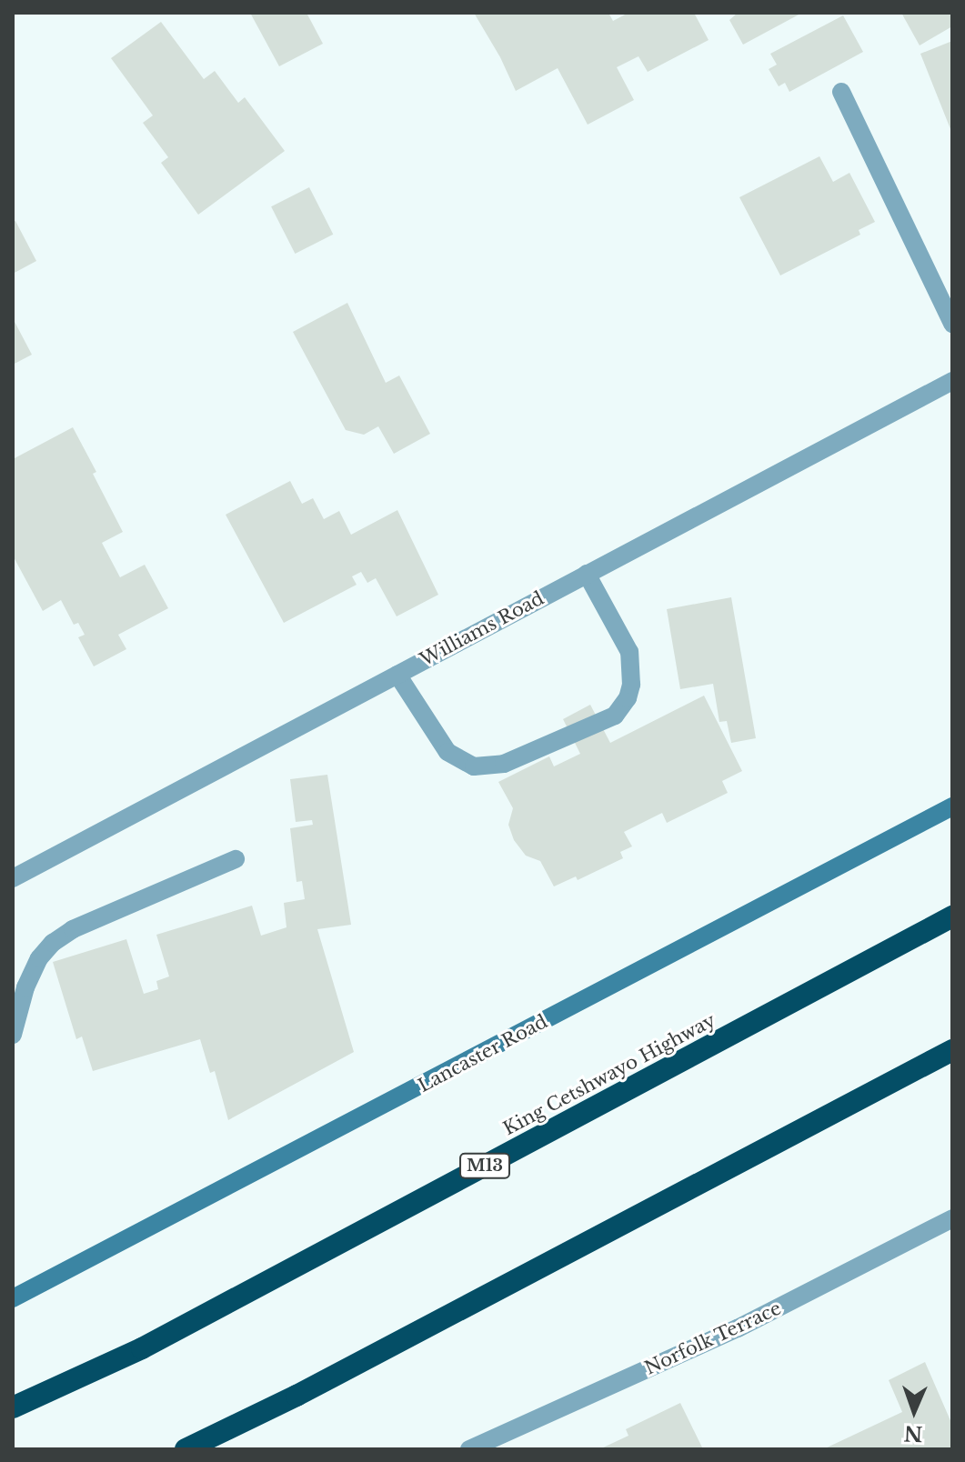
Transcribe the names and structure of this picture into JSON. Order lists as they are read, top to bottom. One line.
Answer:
{"streets":{"highway":["King Cetshwayo Highway","M13"],"street":["Williams Road","Lancaster Road","Norfolk Terrace"]},"north":"bottom"}
